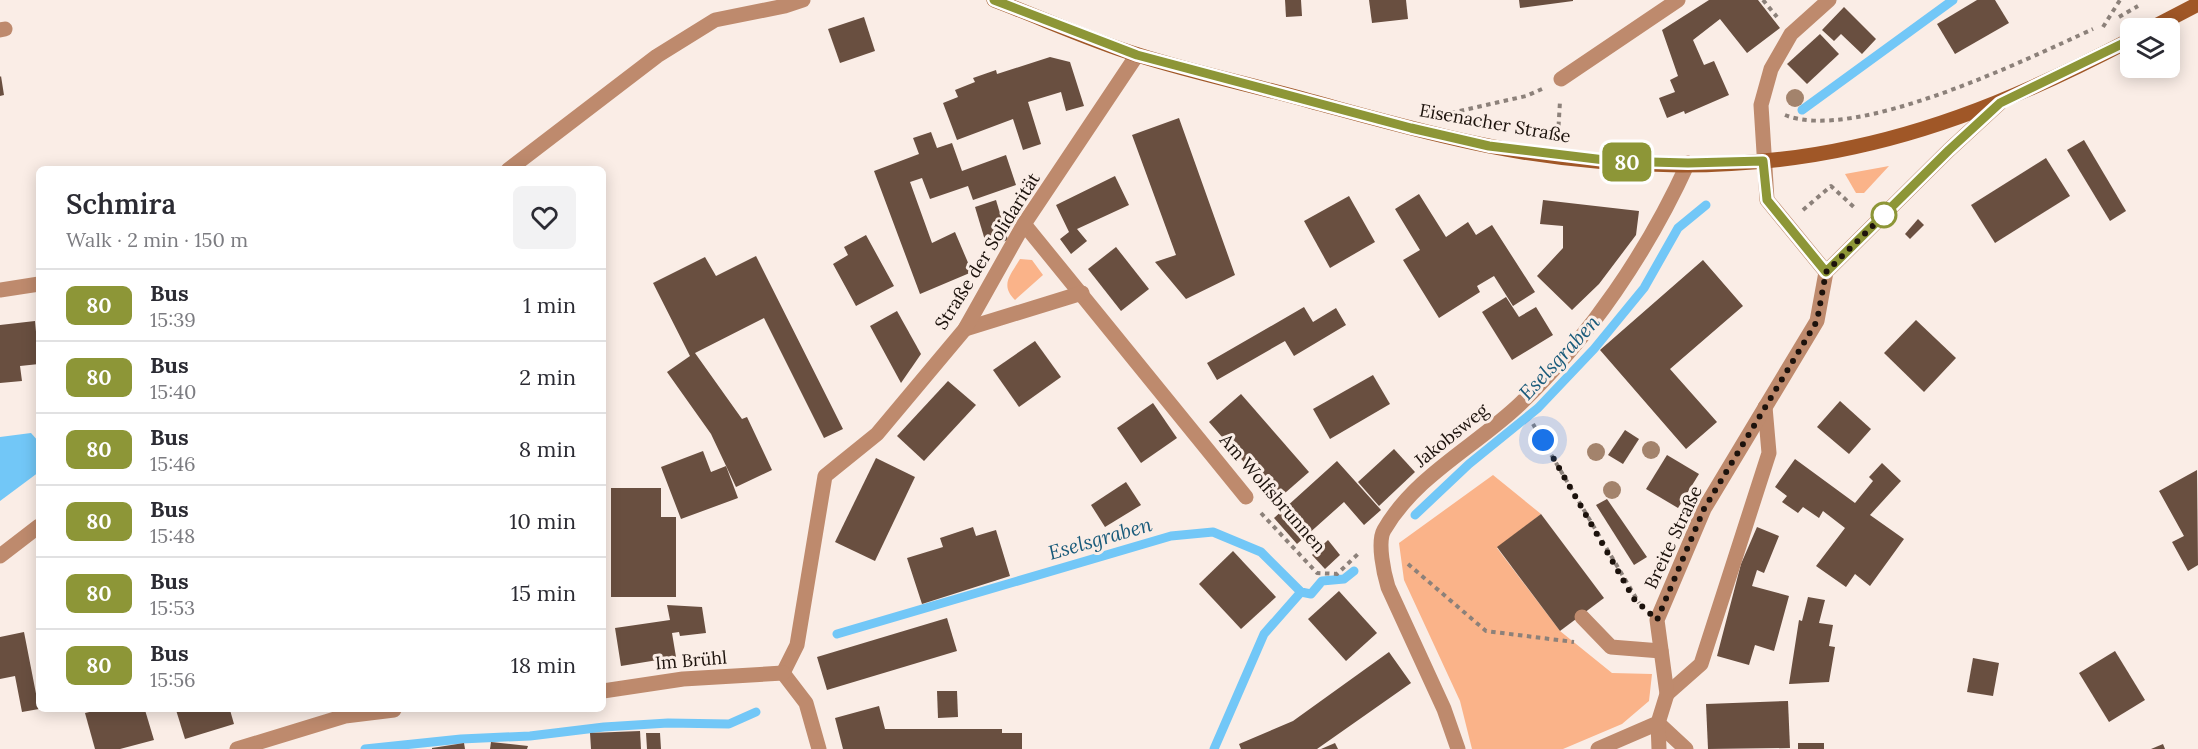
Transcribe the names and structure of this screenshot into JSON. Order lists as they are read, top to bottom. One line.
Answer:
{"streets":{"main road":["Eisenacher Straße"],"street":["Straße der Solidarität","Jakobsweg","Am Wolfsbrunnen","Breite Straße","Im Brühl"]},"crossings":[["Eisenacher Straße","Straße der Solidarität"],["Eisenacher Straße","Jakobsweg"],["Straße der Solidarität","Am Wolfsbrunnen"],["Straße der Solidarität","Im Brühl"],["Jakobsweg","Am Wolfsbrunnen"]],"water":["Eselsgraben"],"lines":["bus line 80"],"page":{"on_map":"80","heading":["Schmira","Walk · 2 min · 150 m"],"list":[{"mark":"80","name":"Bus","note":"15:39","value":"1 min"},{"mark":"80","name":"Bus","note":"15:40","value":"2 min"},{"mark":"80","name":"Bus","note":"15:46","value":"8 min"},{"mark":"80","name":"Bus","note":"15:48","value":"10 min"},{"mark":"80","name":"Bus","note":"15:53","value":"15 min"},{"mark":"80","name":"Bus","note":"15:56","value":"18 min"}]}}
